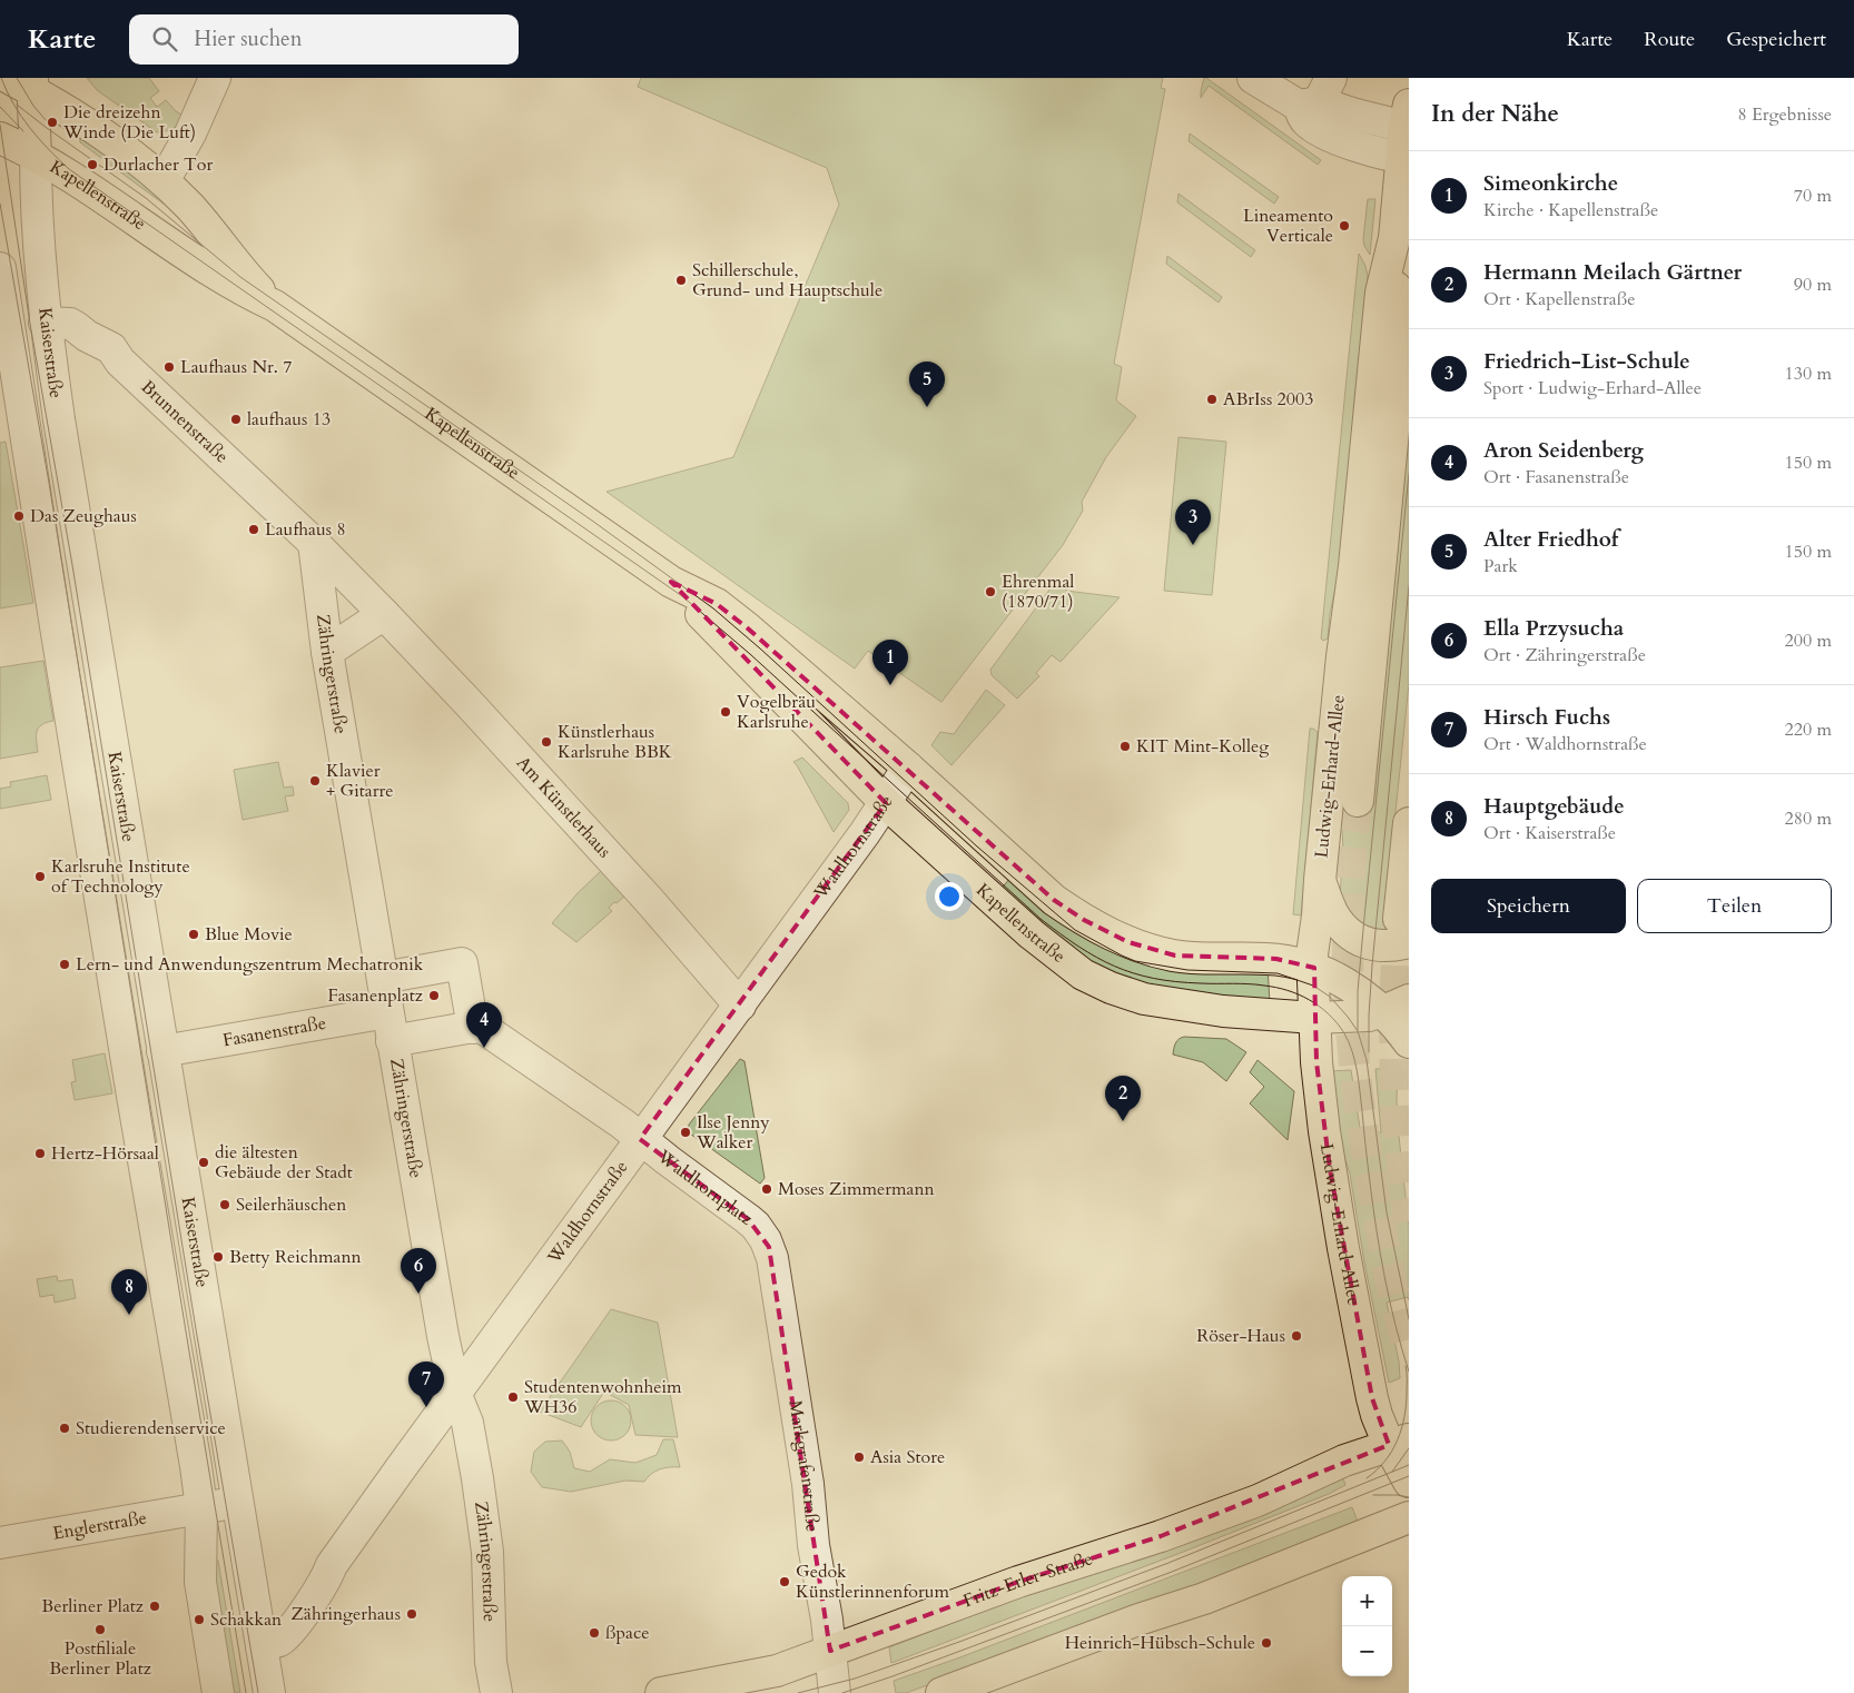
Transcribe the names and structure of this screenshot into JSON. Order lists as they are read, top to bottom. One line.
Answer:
{"streets":{"main road":["Kapellenstraße","Ludwig-Erhard-Allee","Fritz-Erler-Straße"],"street":["Kaiserstraße","Brunnenstraße","Zähringerstraße","Am Künstlerhaus","Waldhornstraße","Fasanenstraße","Waldhornplatz","Markgrafenstraße","Englerstraße"]},"crossings":[["Kapellenstraße","Kaiserstraße"],["Kapellenstraße","Ludwig-Erhard-Allee"],["Kapellenstraße","Waldhornstraße"],["Kaiserstraße","Brunnenstraße"],["Kaiserstraße","Waldhornstraße"],["Kaiserstraße","Fasanenstraße"],["Kaiserstraße","Englerstraße"],["Brunnenstraße","Zähringerstraße"],["Brunnenstraße","Am Künstlerhaus"],["Zähringerstraße","Am Künstlerhaus"],["Zähringerstraße","Waldhornstraße"],["Zähringerstraße","Fasanenstraße"],["Ludwig-Erhard-Allee","Fritz-Erler-Straße"],["Am Künstlerhaus","Waldhornstraße"],["Waldhornstraße","Waldhornplatz"],["Waldhornplatz","Markgrafenstraße"],["Markgrafenstraße","Fritz-Erler-Straße"]],"places":["Die dreizehn Winde (Die Luft)","Durlacher Tor","Lineamento Verticale","Schillerschule, Grund- und Hauptschule","Laufhaus Nr. 7","ABrIss 2003","laufhaus 13","Das Zeughaus","Laufhaus 8","Ehrenmal (1870/71)","Vogelbräu Karlsruhe","Künstlerhaus Karlsruhe BBK","KIT Mint-Kolleg","Klavier + Gitarre","Karlsruhe Institute of Technology","Blue Movie","Lern- und Anwendungszentrum Mechatronik","Fasanenplatz","Ilse Jenny Walker","Hertz-Hörsaal","die ältesten Gebäude der Stadt","Moses Zimmermann","Seilerhäuschen","Betty Reichmann","Röser-Haus","Studentenwohnheim WH36","Studierendenservice","Asia Store","Gedok Künstlerinnenforum","Berliner Platz","Zähringerhaus","Schakkan","Postfiliale Berliner Platz","ßpace","Heinrich-Hübsch-Schule"],"page":{"header":"Karte","search":"Hier suchen","nav":["Karte","Route","Gespeichert"],"heading":["In der Nähe","8 Ergebnisse"],"list":[{"mark":"1","name":"Simeonkirche","note":"Kirche · Kapellenstraße","value":"70 m"},{"mark":"2","name":"Hermann Meilach Gärtner","note":"Ort · Kapellenstraße","value":"90 m"},{"mark":"3","name":"Friedrich-List-Schule","note":"Sport · Ludwig-Erhard-Allee","value":"130 m"},{"mark":"4","name":"Aron Seidenberg","note":"Ort · Fasanenstraße","value":"150 m"},{"mark":"5","name":"Alter Friedhof","note":"Park","value":"150 m"},{"mark":"6","name":"Ella Przysucha","note":"Ort · Zähringerstraße","value":"200 m"},{"mark":"7","name":"Hirsch Fuchs","note":"Ort · Waldhornstraße","value":"220 m"},{"mark":"8","name":"Hauptgebäude","note":"Ort · Kaiserstraße","value":"280 m"}],"pins":["5","3","1","4","2","6","8","7"],"buttons":["Speichern","Teilen"],"map_buttons":["+","−"]}}
